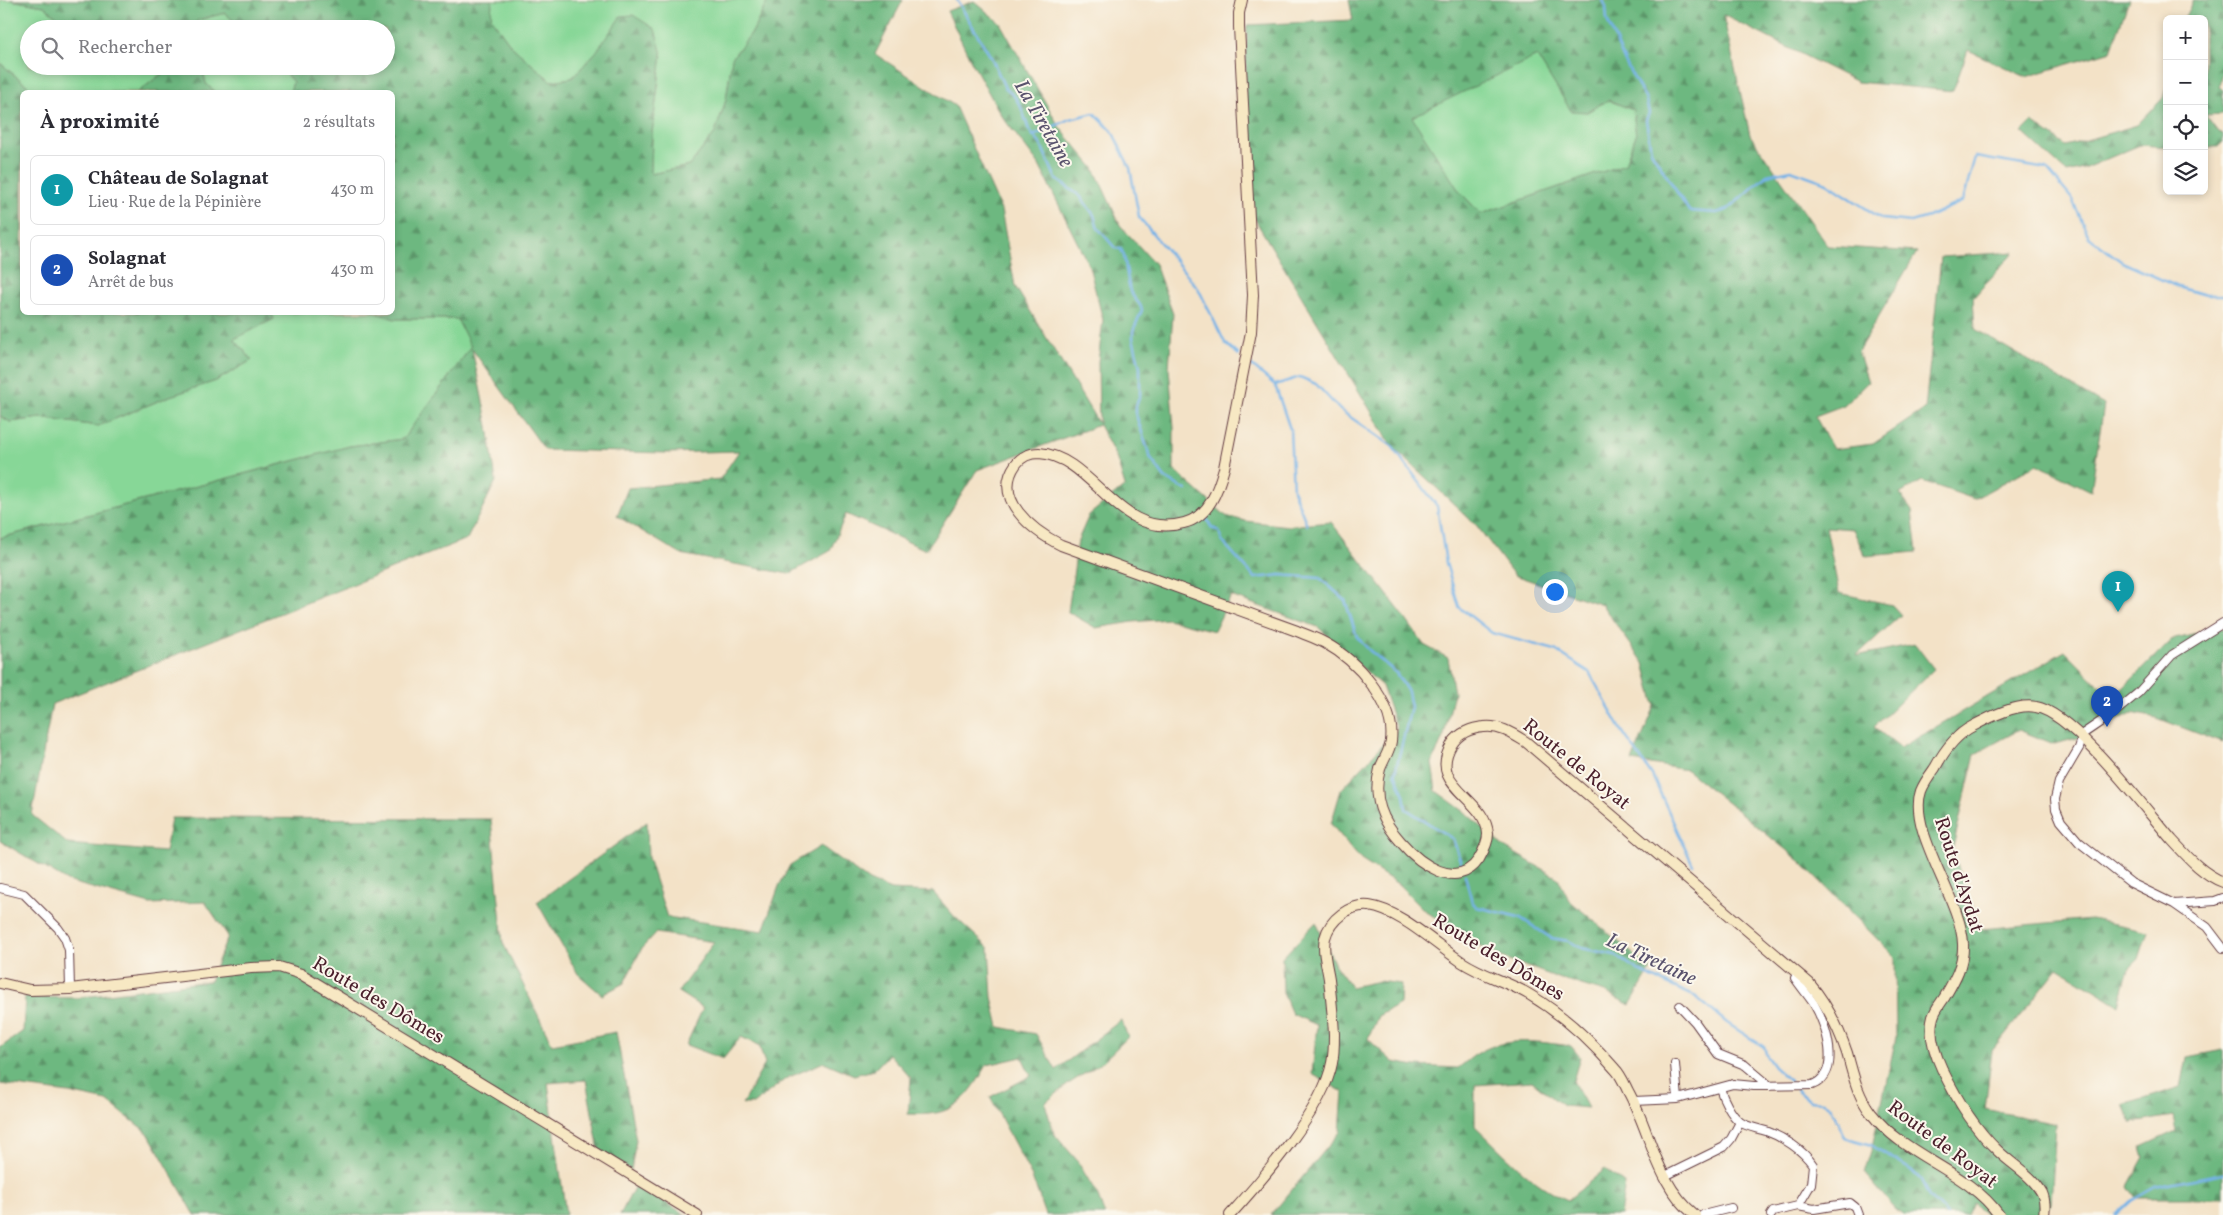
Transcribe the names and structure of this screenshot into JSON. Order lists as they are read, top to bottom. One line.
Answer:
{"streets":{"main road":["Route de Royat","Route d'Aydat","Route des Dômes"]},"water":["La Tiretaine"],"page":{"map_buttons":["+","−"],"search":"Rechercher","heading":["À proximité","2 résultats"],"list":[{"mark":"1","name":"Château de Solagnat","note":"Lieu · Rue de la Pépinière","value":"430 m"},{"mark":"2","name":"Solagnat","note":"Arrêt de bus","value":"430 m"}],"pins":["1","2"]}}
